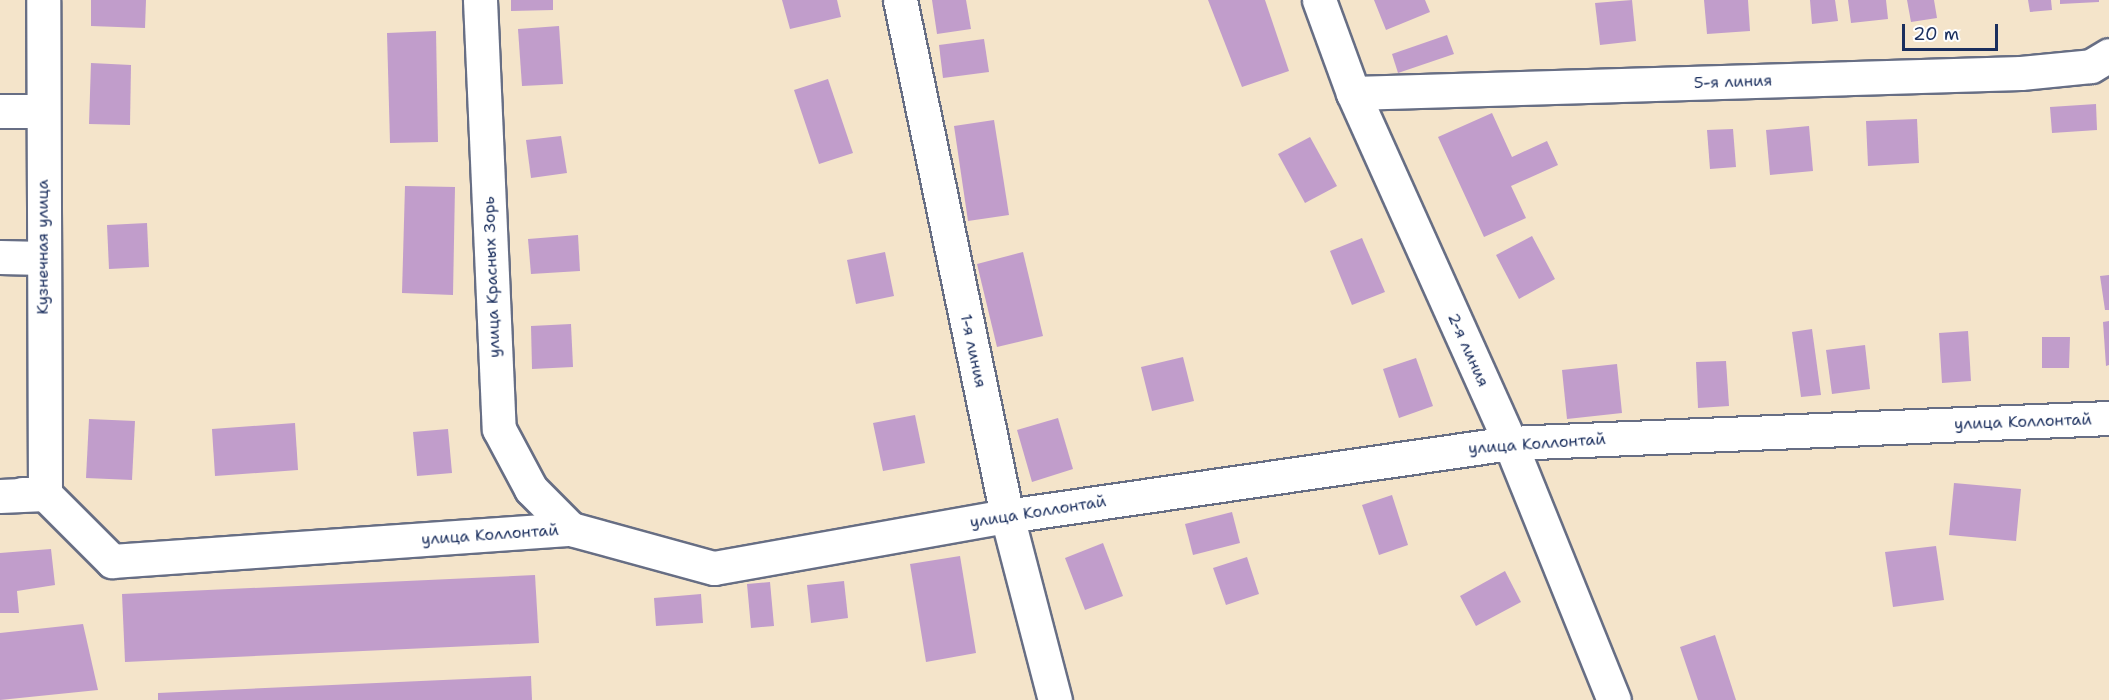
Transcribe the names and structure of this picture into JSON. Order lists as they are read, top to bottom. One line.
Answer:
{"streets":{"street":["5-я линия","Кузнечная улица","улица Красных Зорь","2-я линия","1-я линия","улица Коллонтай"]},"crossings":[["5-я линия","2-я линия"],["Кузнечная улица","улица Коллонтай"],["улица Красных Зорь","улица Коллонтай"],["2-я линия","улица Коллонтай"],["1-я линия","улица Коллонтай"]],"scale_bar":"20 m"}
